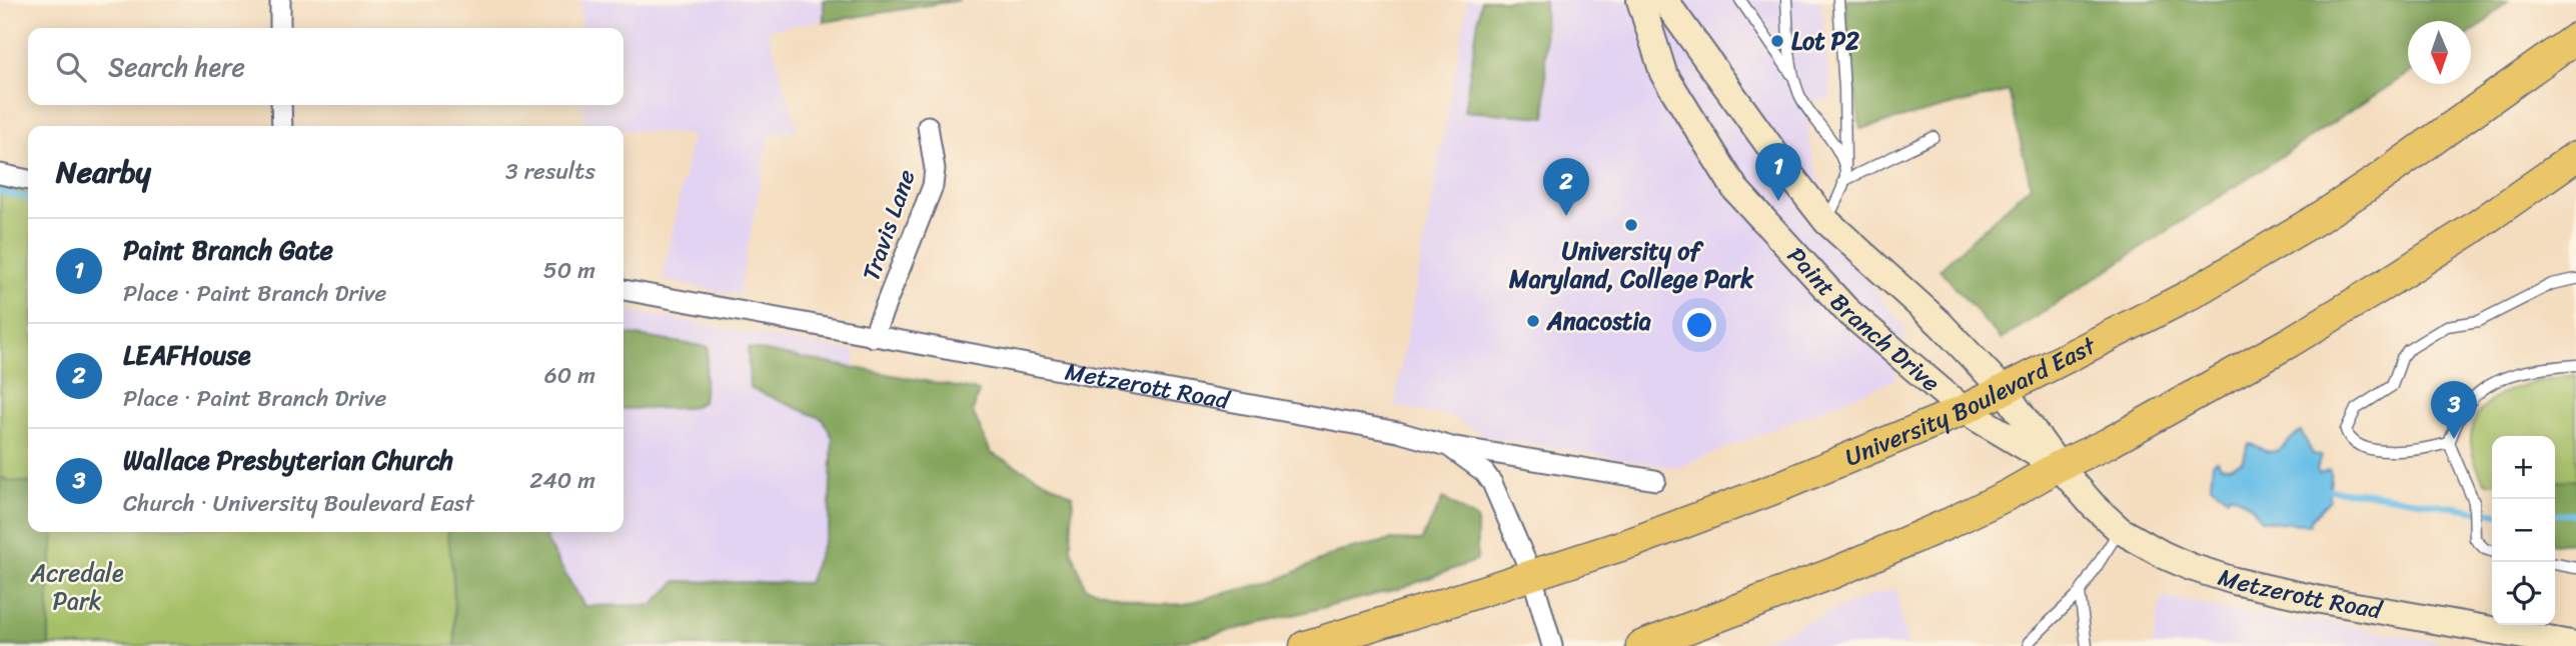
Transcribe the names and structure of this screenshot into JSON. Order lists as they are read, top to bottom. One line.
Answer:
{"streets":{"main road":["University Boulevard East"],"street":["Travis Lane","Paint Branch Drive","Metzerott Road"]},"crossings":[["Travis Lane","Metzerott Road"],["Paint Branch Drive","Metzerott Road"],["Paint Branch Drive","University Boulevard East"],["Metzerott Road","University Boulevard East"]],"parks":["Acredale Park"],"places":["Lot P2","University of Maryland, College Park","Anacostia"],"north":"bottom","page":{"search":"Search here","heading":["Nearby","3 results"],"pins":["1","2","3"],"list":[{"mark":"1","name":"Paint Branch Gate","note":"Place · Paint Branch Drive","value":"50 m"},{"mark":"2","name":"LEAFHouse","note":"Place · Paint Branch Drive","value":"60 m"},{"mark":"3","name":"Wallace Presbyterian Church","note":"Church · University Boulevard East","value":"240 m"}],"map_buttons":["+","−"]}}
